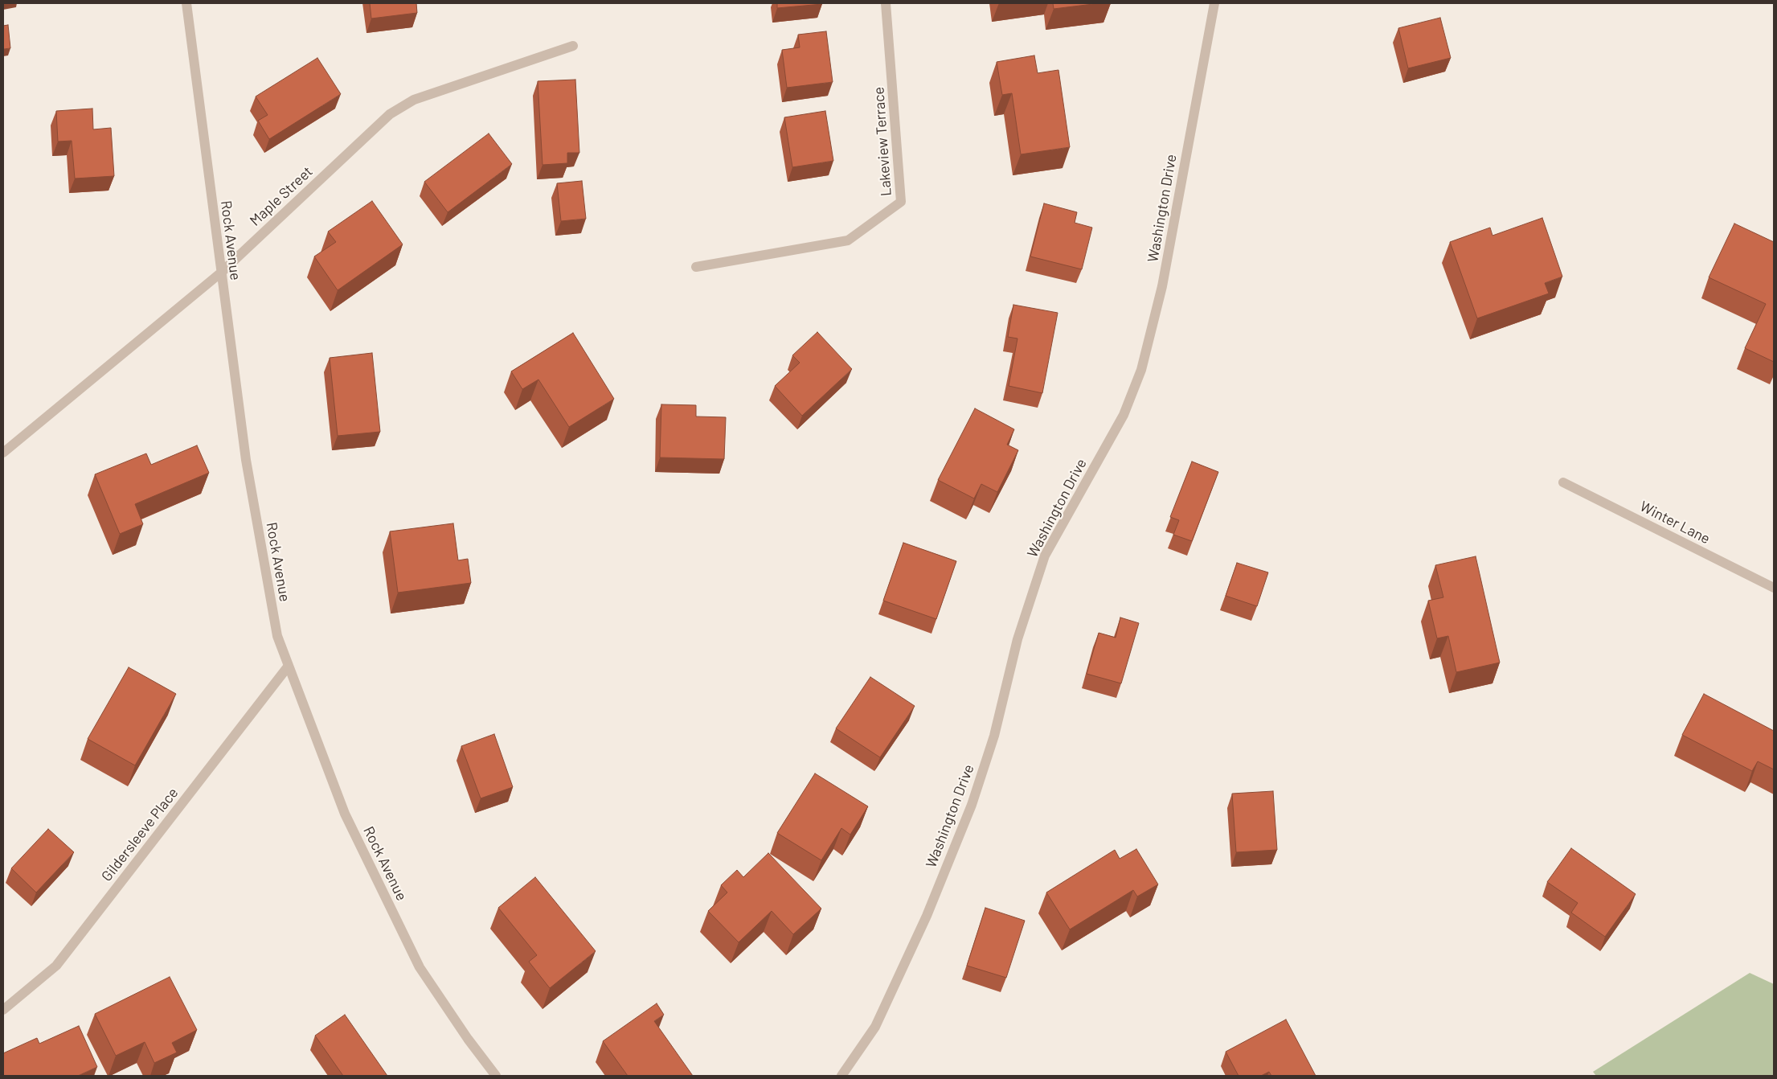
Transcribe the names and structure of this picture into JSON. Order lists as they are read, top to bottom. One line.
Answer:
{"streets":{"street":["Lakeview Terrace","Maple Street","Washington Drive","Rock Avenue","Winter Lane","Gildersleeve Place"]},"crossings":[["Maple Street","Rock Avenue"],["Rock Avenue","Gildersleeve Place"]]}
